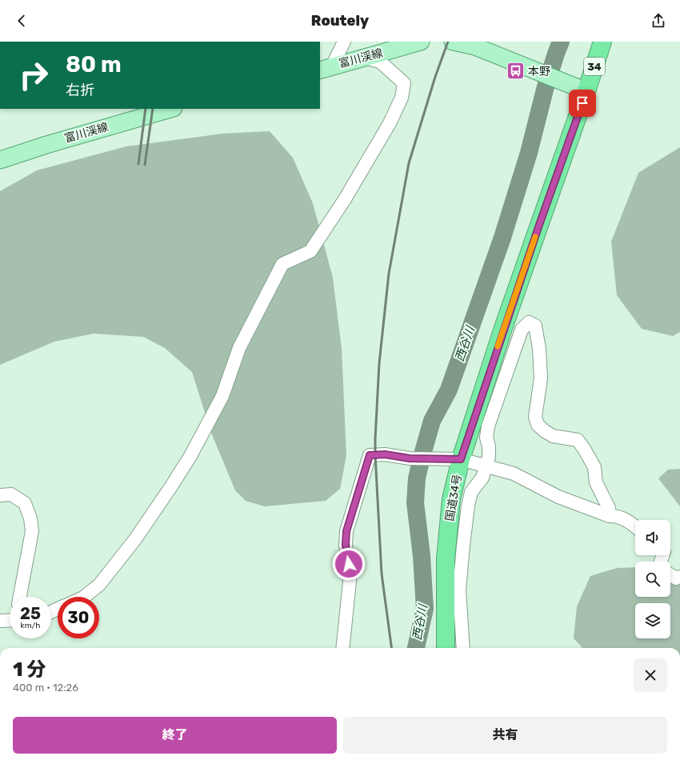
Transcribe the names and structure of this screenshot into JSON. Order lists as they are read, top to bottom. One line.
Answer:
{"streets":{"highway":["34","国道34号"],"main road":["富川渓線"]},"water":["西谷川"],"places":{"bus stop":["本野"]},"page":{"header":"Routely","turn":["80 m","右折"],"speed":"25 km/h","limit":"30","heading":["1 分","400 m · 12:26"],"buttons":["終了","共有"]}}
